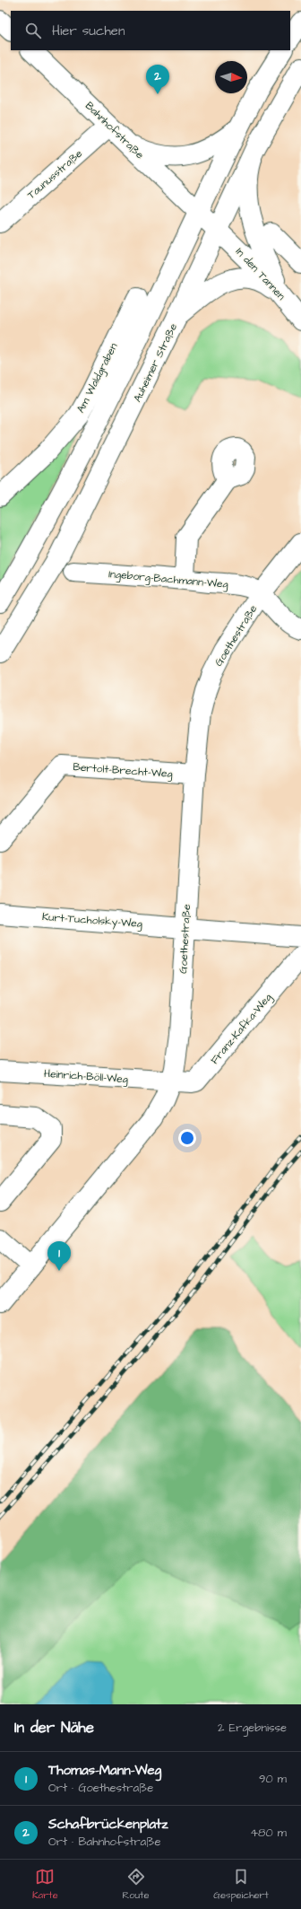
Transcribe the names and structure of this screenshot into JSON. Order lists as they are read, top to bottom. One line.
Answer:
{"streets":{"street":["Bahnhofstraße","Taunusstraße","In den Tannen","Auheimer Straße","Am Waldgraben","Ingeborg-Bachmann-Weg","Goethestraße","Bertolt-Brecht-Weg","Kurt-Tucholsky-Weg","Franz-Kafka-Weg","Heinrich-Böll-Weg"]},"crossings":[["Bahnhofstraße","Taunusstraße"],["Bahnhofstraße","In den Tannen"],["Bahnhofstraße","Auheimer Straße"],["In den Tannen","Auheimer Straße"],["Ingeborg-Bachmann-Weg","Goethestraße"],["Goethestraße","Bertolt-Brecht-Weg"],["Goethestraße","Kurt-Tucholsky-Weg"],["Goethestraße","Franz-Kafka-Weg"],["Goethestraße","Heinrich-Böll-Weg"],["Franz-Kafka-Weg","Heinrich-Böll-Weg"]],"north":"right","page":{"search":"Hier suchen","pins":["2","1"],"heading":["In der Nähe","2 Ergebnisse"],"list":[{"mark":"1","name":"Thomas-Mann-Weg","note":"Ort · Goethestraße","value":"90 m"},{"mark":"2","name":"Schafbrückenplatz","note":"Ort · Bahnhofstraße","value":"480 m"}],"nav":["Karte","Route","Gespeichert"]}}
